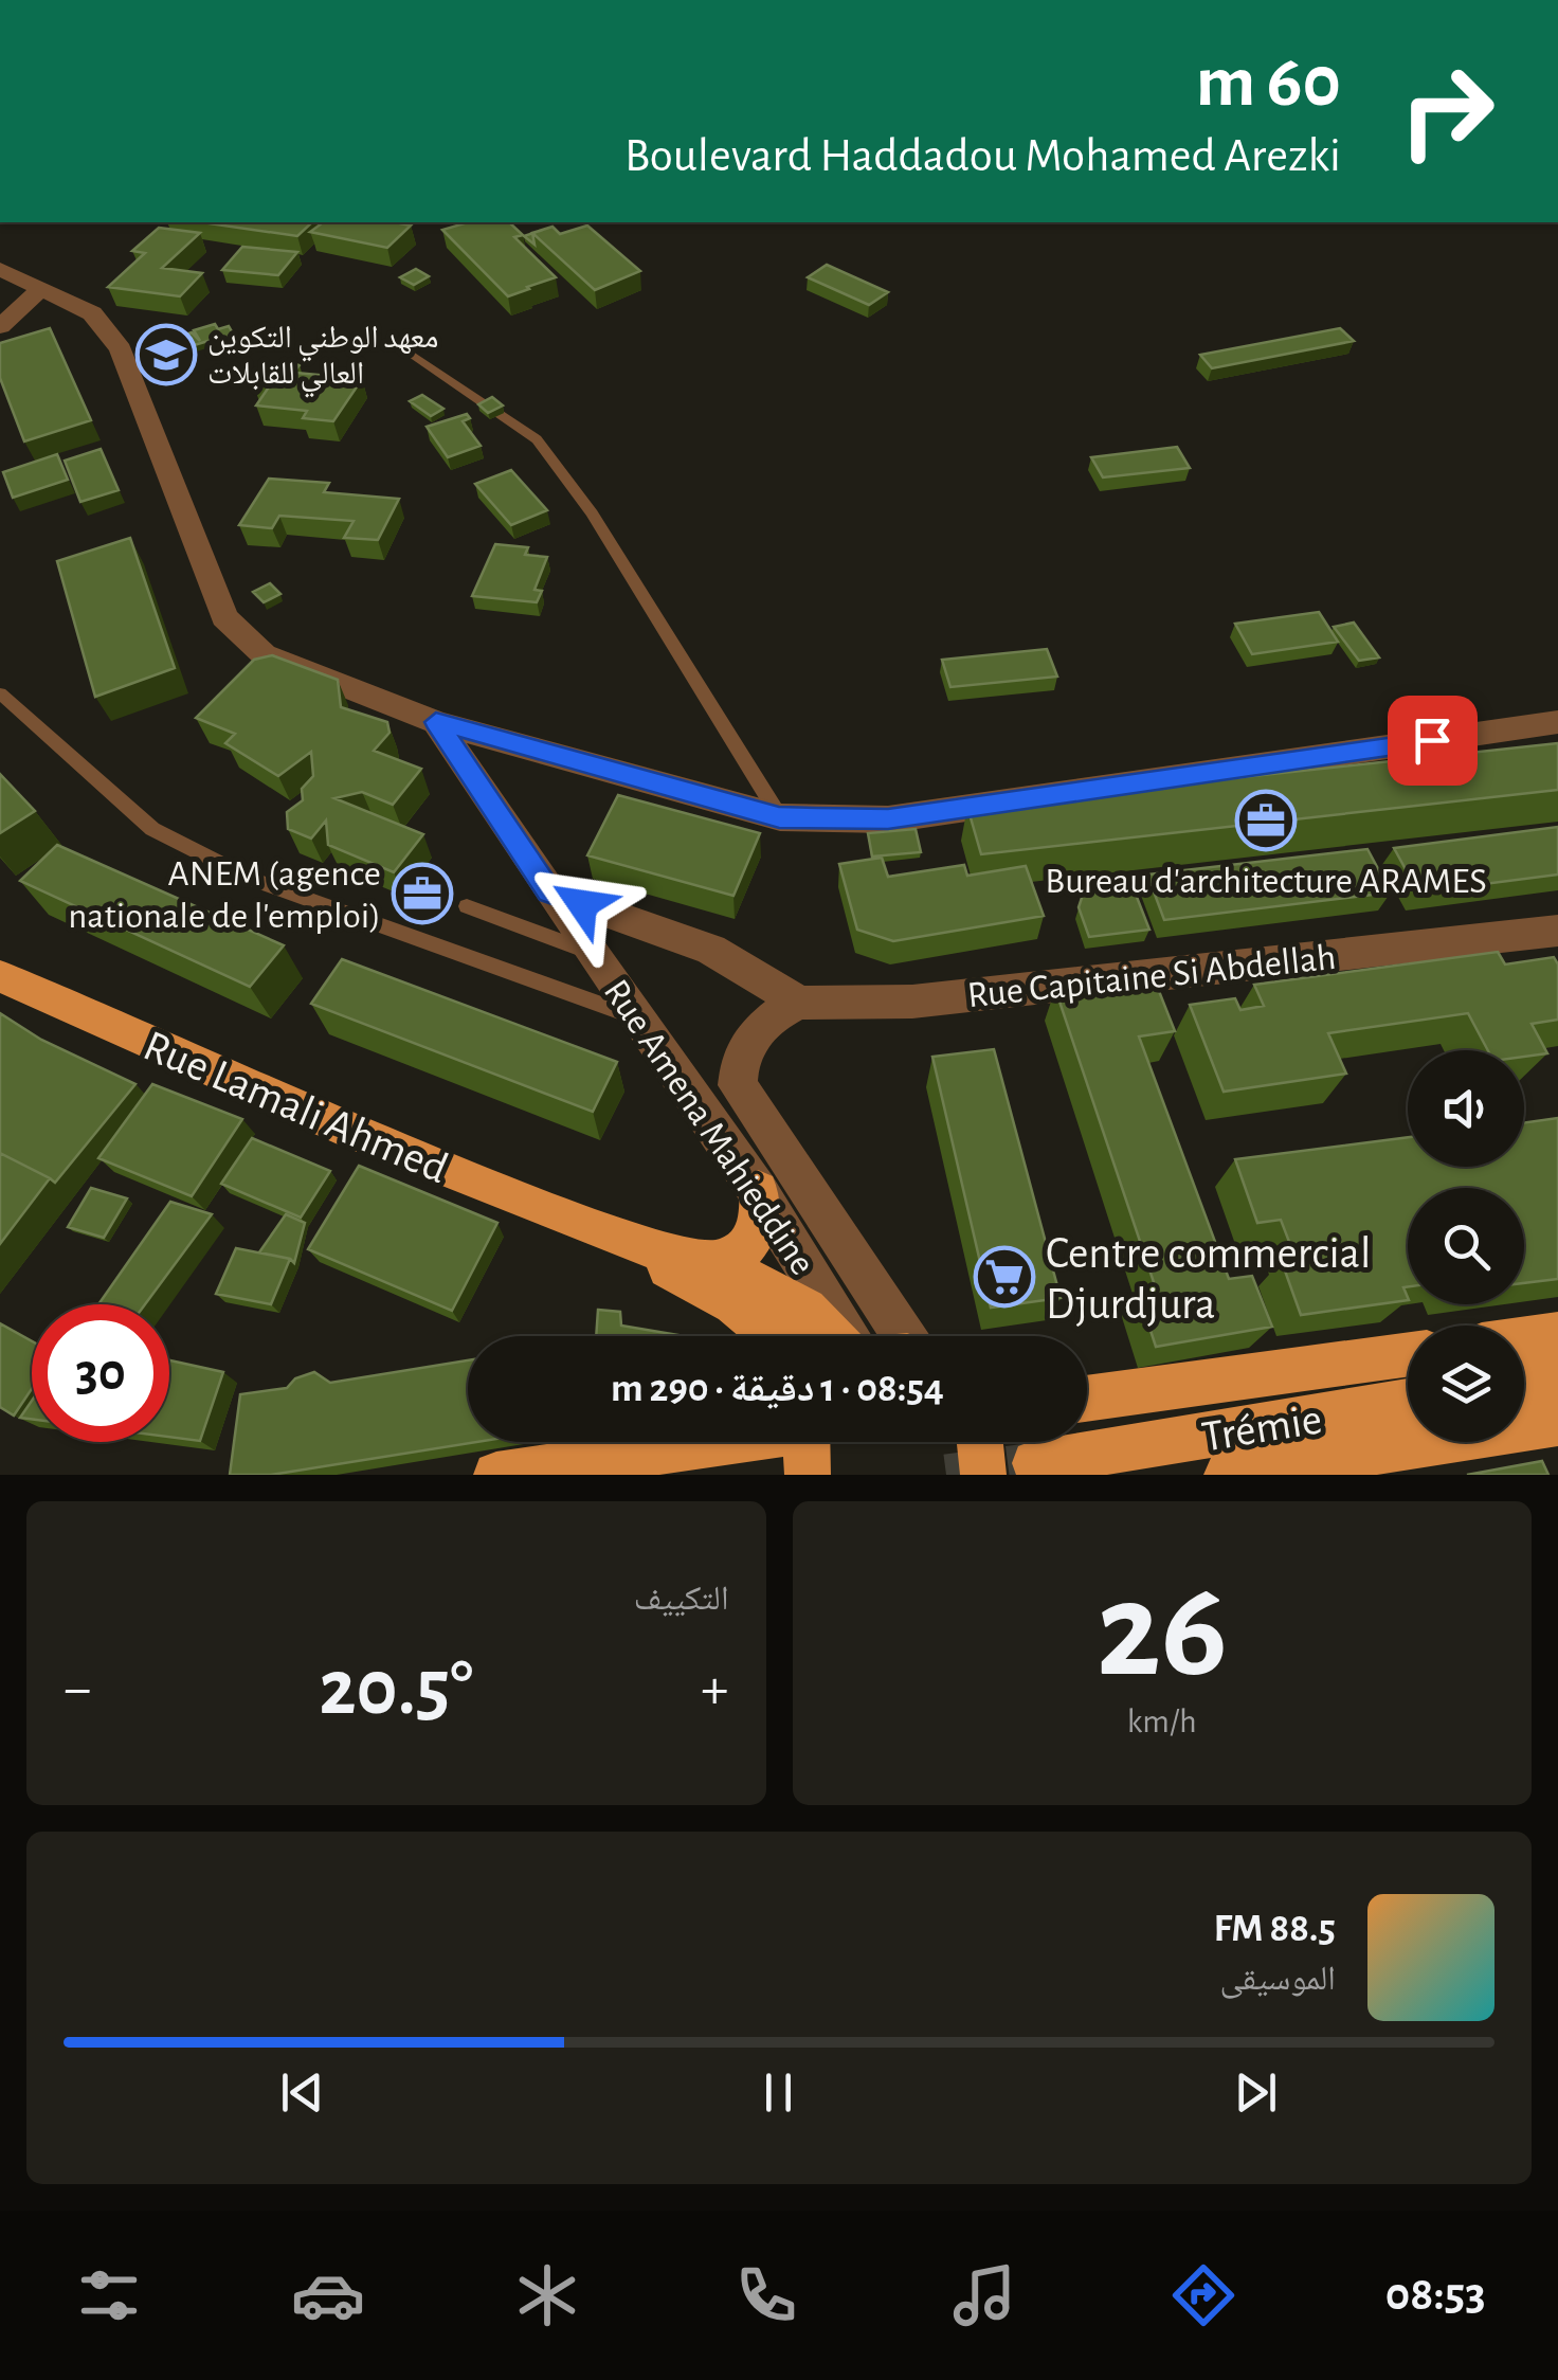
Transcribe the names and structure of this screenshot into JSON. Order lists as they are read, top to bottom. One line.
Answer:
{"streets":{"main road":["Rue Lamali Ahmed","Trémie"],"street":["Rue Capitaine Si Abdellah","Rue Amena Mahieddine"]},"places":{"school or university":["معهد الوطني التكوين العالي للقابلات"],"office":["Bureau d'architecture ARAMES","ANEM (agence nationale de l'emploi)"],"supermarket":["Centre commercial Djurdjura"]},"page":{"turn":["60 m","Boulevard Haddadou Mohamed Arezki"],"limit":"30","trip":"08:54 · 1 دقيقة · 290 m","tile":[["26","km/h"],"التكييف"],"heat":["−","20.5°","+"],"song":["88.5 FM","الموسيقى"],"tabs":"08:53"}}
